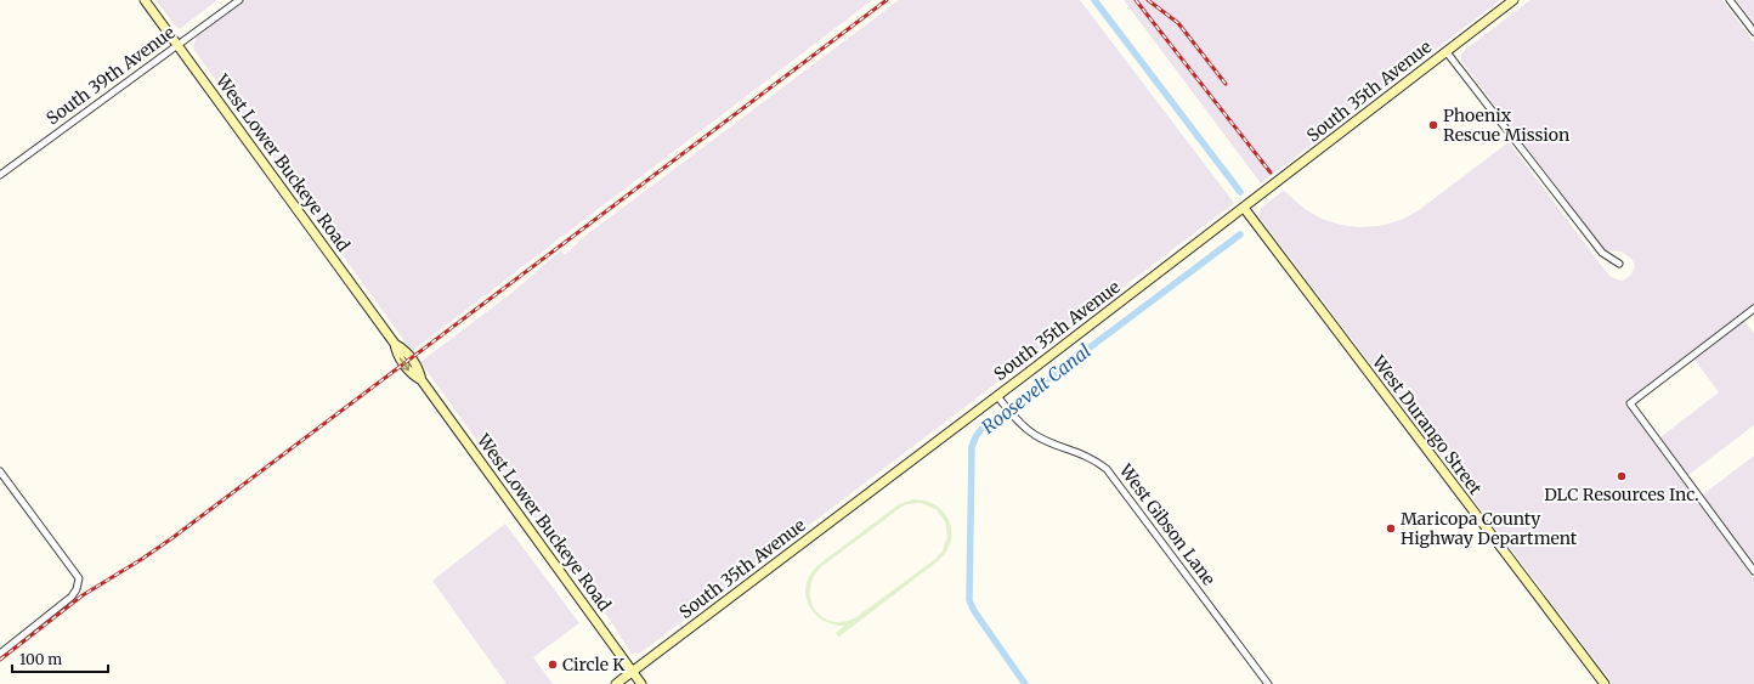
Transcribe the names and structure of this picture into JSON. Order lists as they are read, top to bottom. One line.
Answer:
{"streets":{"main road":["South 35th Avenue","West Lower Buckeye Road","West Durango Street"],"street":["South 39th Avenue","West Gibson Lane"]},"crossings":[["South 39th Avenue","West Lower Buckeye Road"],["South 35th Avenue","West Lower Buckeye Road"],["South 35th Avenue","West Durango Street"],["South 35th Avenue","West Gibson Lane"]],"water":["Roosevelt Canal"],"places":["Phoenix Rescue Mission","DLC Resources Inc.","Maricopa County Highway Department","Circle K"],"scale_bar":"100 m"}
